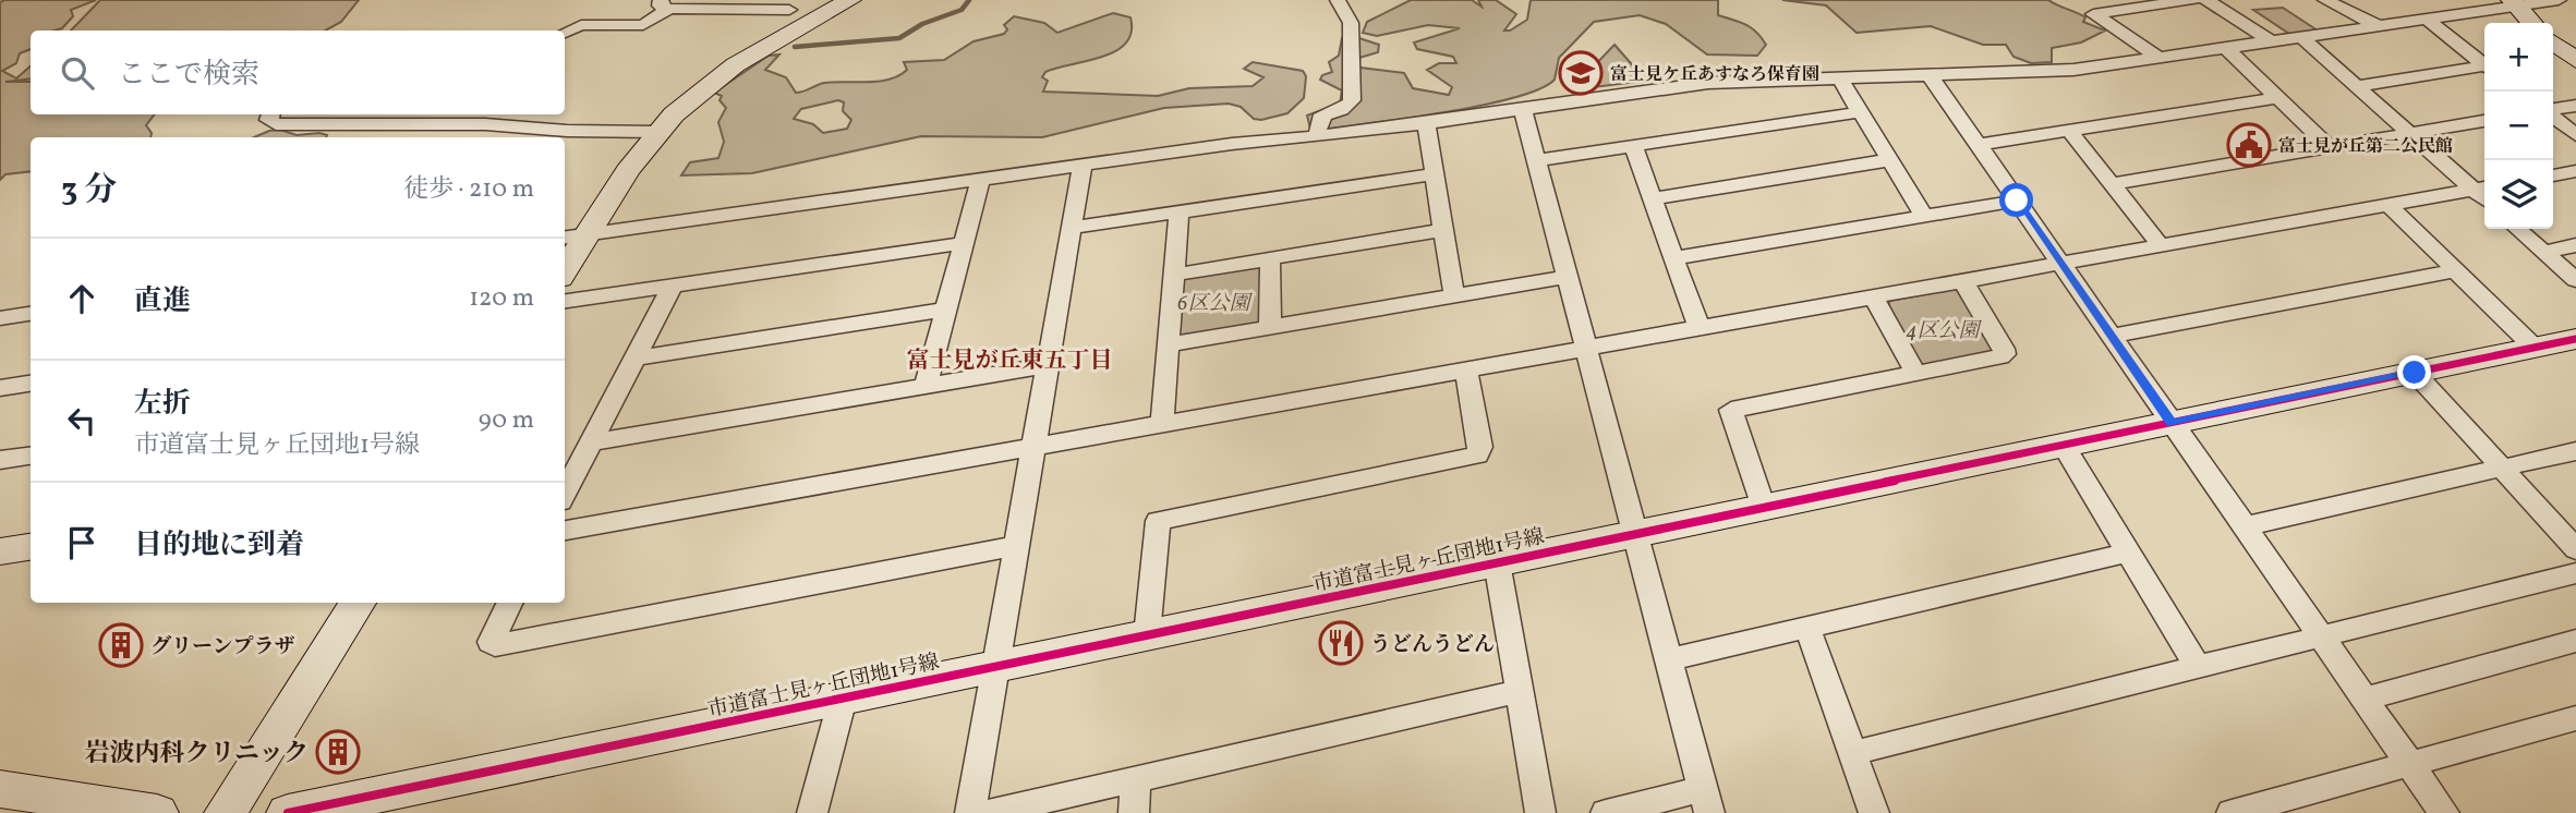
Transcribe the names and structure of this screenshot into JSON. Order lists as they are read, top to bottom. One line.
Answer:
{"streets":{"street":["市道富士見ヶ丘団地1号線"]},"districts":["富士見が丘東五丁目"],"parks":["6区公園","4区公園"],"places":{"school or university":["富士見ケ丘あすなろ保育園"],"public building":["富士見が丘第二公民館"],"restaurant":["うどんうどん"],"building":["グリーンプラザ","岩波内科クリニック"]},"page":{"map_buttons":["+","−"],"search":"ここで検索","heading":["3 分","徒歩 · 210 m"],"list":[["直進","120 m"],["左折","市道富士見ヶ丘団地1号線","90 m"],"目的地に到着"]}}
